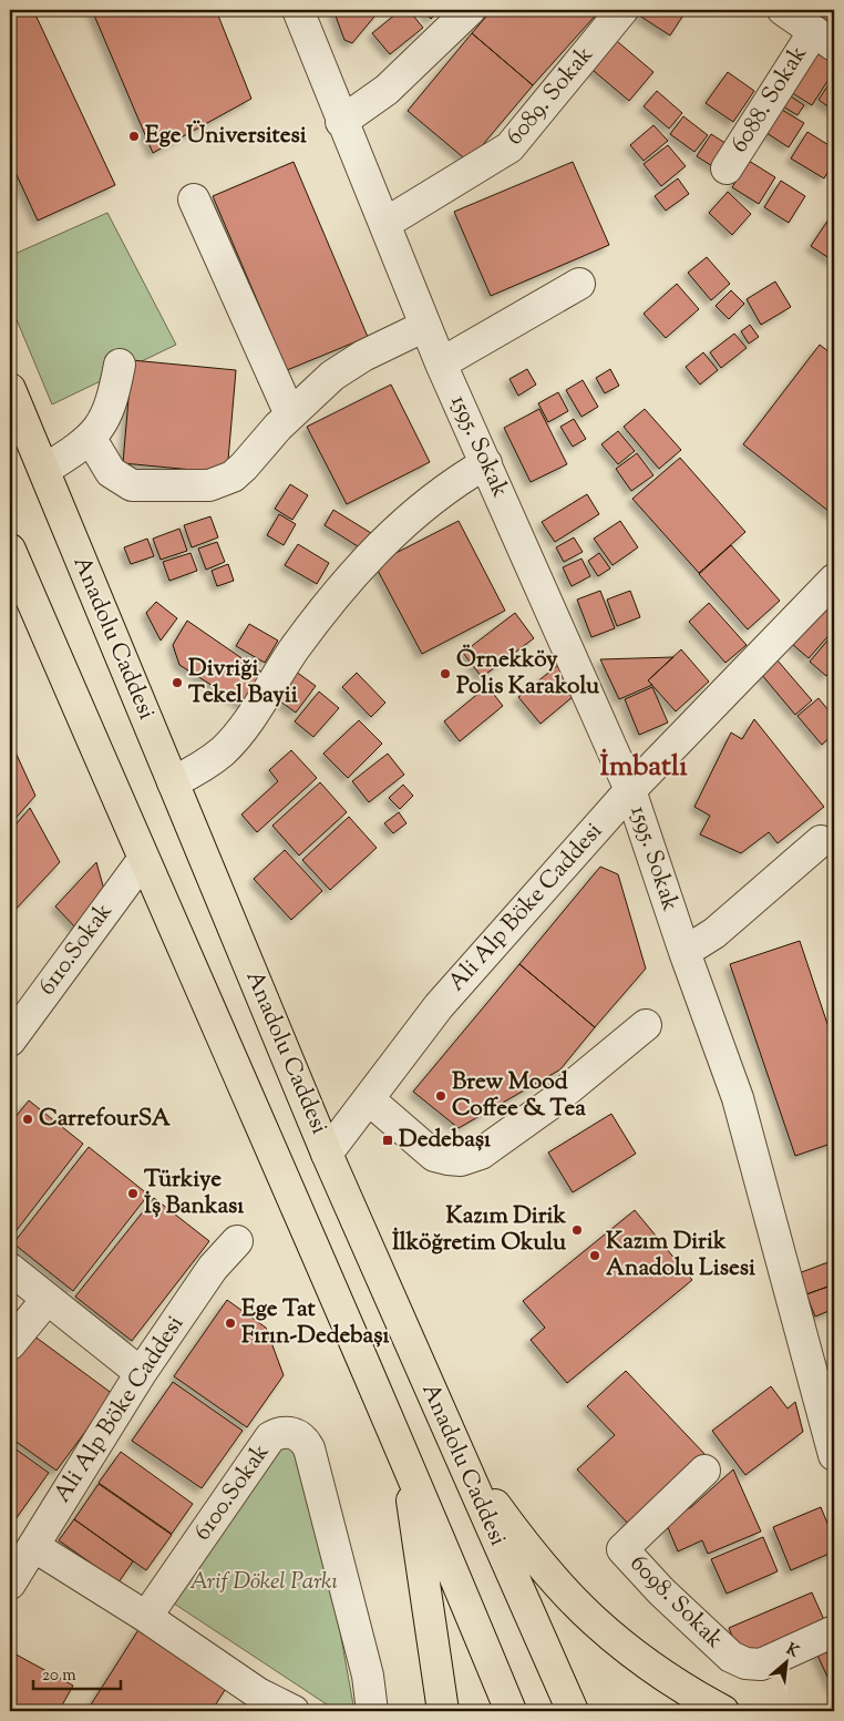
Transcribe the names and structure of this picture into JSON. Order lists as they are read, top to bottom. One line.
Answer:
{"streets":{"highway":["Anadolu Caddesi"],"street":["6089. Sokak","6088. Sokak","1595. Sokak","Ali Alp Böke Caddesi","6110.Sokak","6100.Sokak","6098. Sokak"]},"crossings":[["6089. Sokak","1595. Sokak"],["1595. Sokak","Ali Alp Böke Caddesi"],["Anadolu Caddesi","Ali Alp Böke Caddesi"],["Anadolu Caddesi","6110.Sokak"]],"districts":["İmbatlı"],"parks":["Arif Dökel Parkı"],"places":{"other":["Ege Üniversitesi","Örnekköy Polis Karakolu","Divriği Tekel Bayii","Brew Mood Coffee & Tea","CarrefourSA","Türkiye İş Bankası","Kazım Dirik İlköğretim Okulu","Kazım Dirik Anadolu Lisesi","Ege Tat Fırın-Dedebaşı"],"transit":["Dedebaşı"]},"scale_bar":"20 m","north":"top right"}
